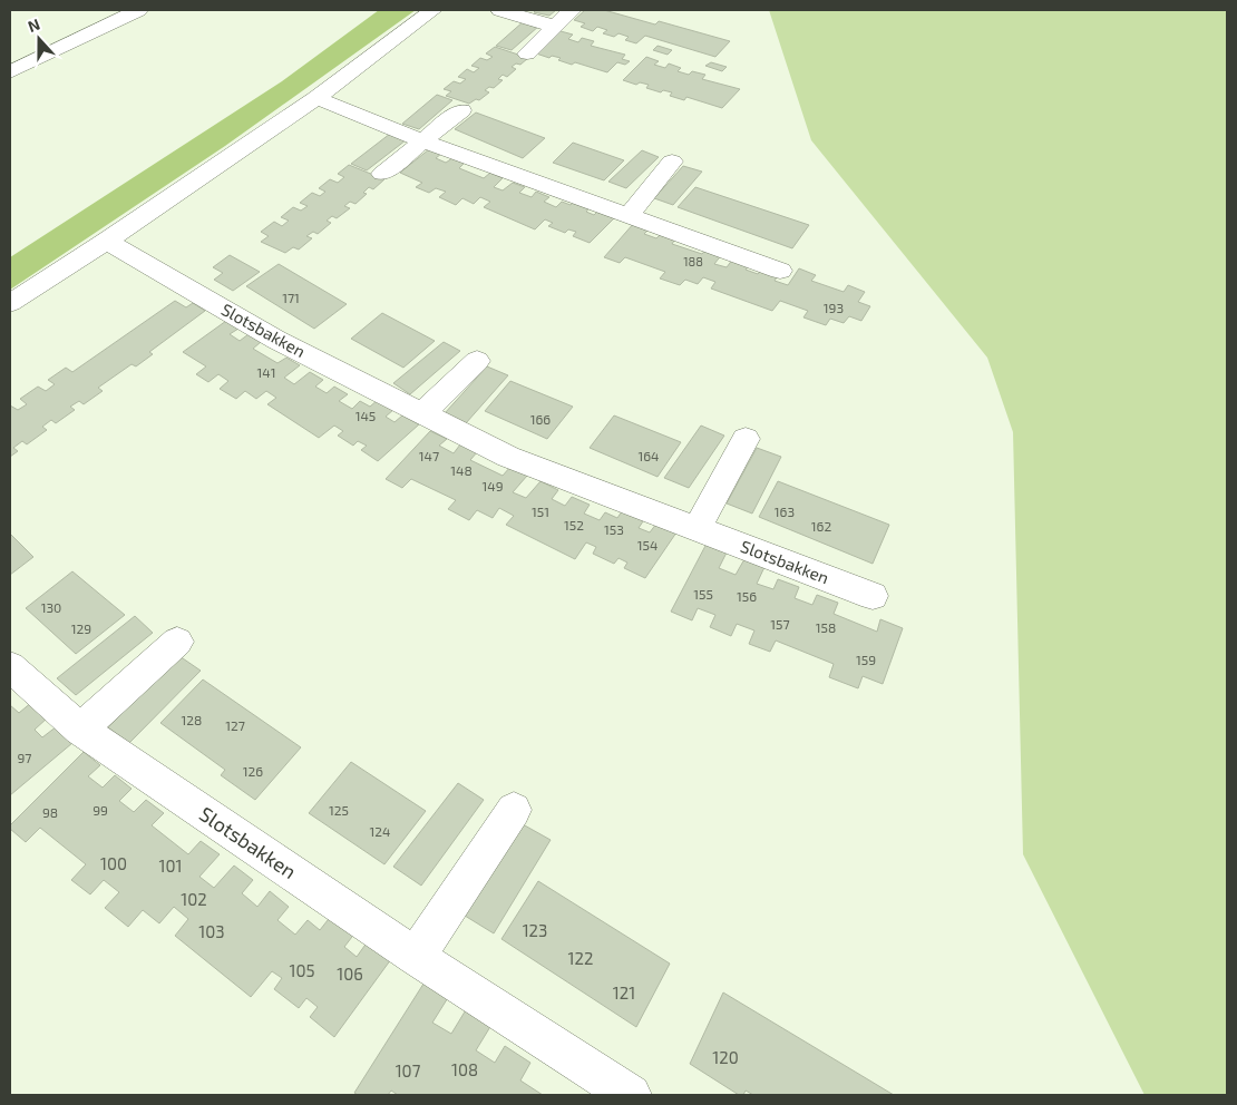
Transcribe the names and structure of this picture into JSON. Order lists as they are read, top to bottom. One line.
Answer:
{"streets":{"street":["Slotsbakken"]},"house_numbers":["188","171","193","141","145","166","147","164","148","149","151","163","152","162","153","154","155","156","130","157","158","129","159","128","127","97","126","99","125","98","124","100","101","102","123","103","122","105","106","121","120","108","107"],"north":"top"}
